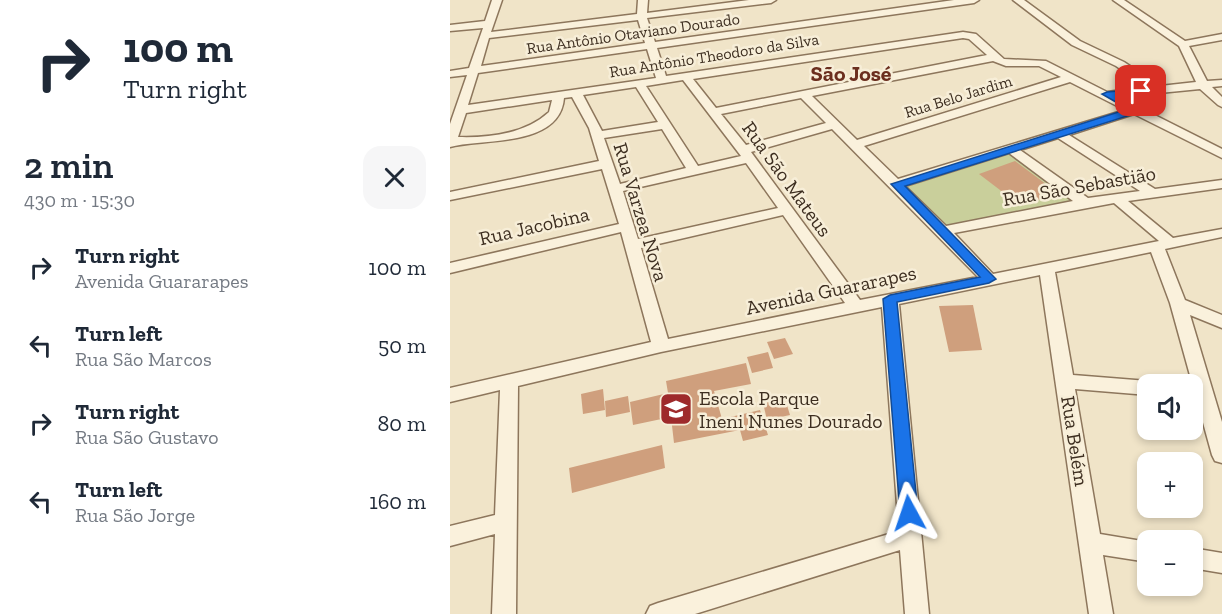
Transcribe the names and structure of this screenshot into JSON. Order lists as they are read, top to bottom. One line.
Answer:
{"streets":{"street":["Rua Antônio Otaviano Dourado","Rua Antônio Theodoro da Silva","Rua Belo Jardim","Rua São Mateus","Rua São Sebastião","Rua Varzea Nova","Rua Jacobina","Avenida Guararapes","Rua Belém"]},"crossings":[["Rua Antônio Theodoro da Silva","Rua São Mateus"],["Rua Antônio Theodoro da Silva","Rua Varzea Nova"],["Rua São Mateus","Avenida Guararapes"],["Rua Varzea Nova","Rua Jacobina"],["Rua Varzea Nova","Avenida Guararapes"],["Avenida Guararapes","Rua Belém"]],"districts":["São José"],"places":{"school or university":["Escola Parque Ineni Nunes Dourado"]},"page":{"turn":["100 m","Turn right"],"heading":["2 min","430 m · 15:30"],"list":[{"name":"Turn right","note":"Avenida Guararapes","value":"100 m"},{"name":"Turn left","note":"Rua São Marcos","value":"50 m"},{"name":"Turn right","note":"Rua São Gustavo","value":"80 m"},{"name":"Turn left","note":"Rua São Jorge","value":"160 m"}],"map_buttons":["+","−"]}}
